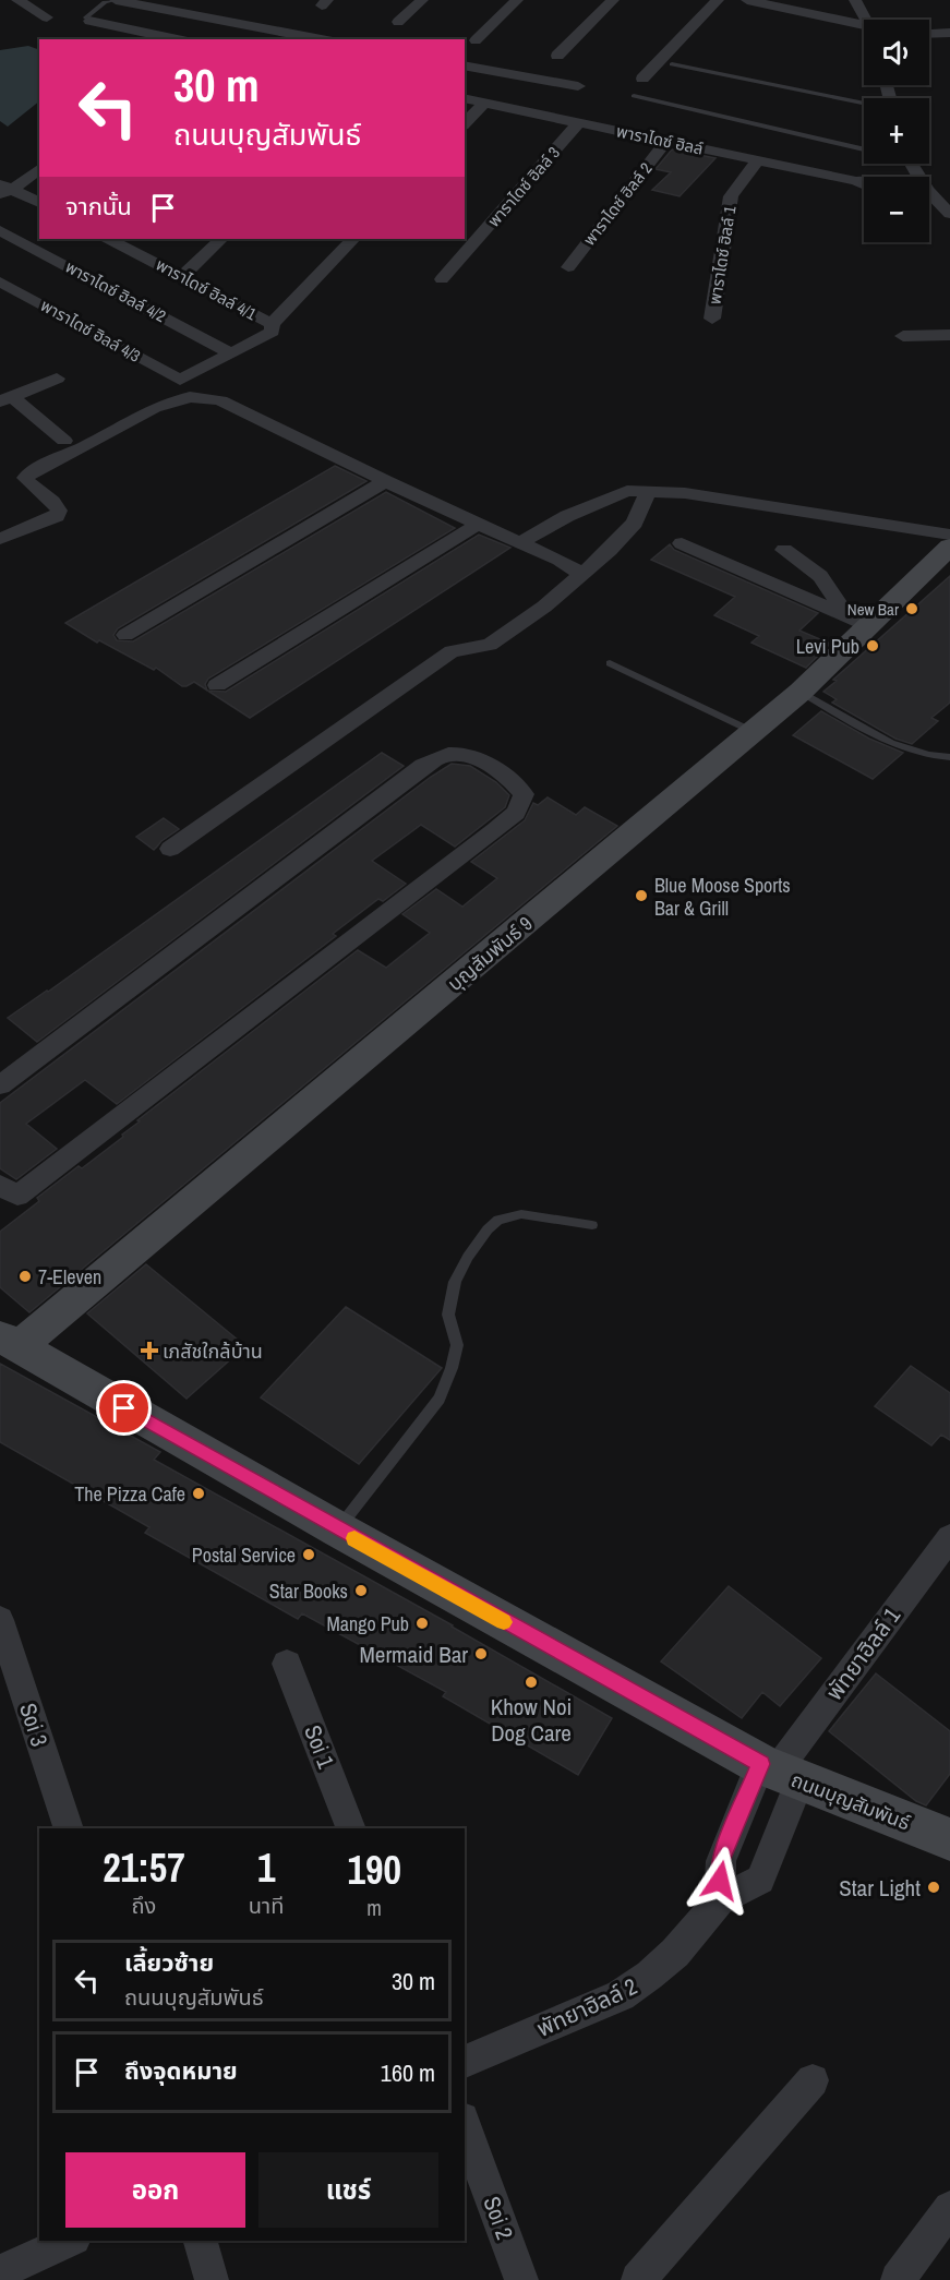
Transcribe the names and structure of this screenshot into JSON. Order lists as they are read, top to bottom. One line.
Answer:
{"streets":{"street":["พาราไดซ์ ฮิลล์","พาราไดซ์ ฮิลล์ 3","พาราไดซ์ ฮิลล์ 2","พาราไดซ์ ฮิลล์ 1","พาราไดซ์ ฮิลล์ 4/1","พาราไดซ์ ฮิลล์ 4/2","พาราไดซ์ ฮิลล์ 4/3","บุญสัมพันธ์ 9","พัทยาฮิลล์ 1","Soi 3","Soi 1","ถนนบุญสัมพันธ์","พัทยาฮิลล์ 2","Soi 2"]},"crossings":[["พาราไดซ์ ฮิลล์","พาราไดซ์ ฮิลล์ 3"],["พาราไดซ์ ฮิลล์","พาราไดซ์ ฮิลล์ 2"],["พาราไดซ์ ฮิลล์","พาราไดซ์ ฮิลล์ 1"],["พาราไดซ์ ฮิลล์ 4/2","พาราไดซ์ ฮิลล์ 4/3"],["บุญสัมพันธ์ 9","ถนนบุญสัมพันธ์"],["พัทยาฮิลล์ 1","ถนนบุญสัมพันธ์"],["พัทยาฮิลล์ 1","พัทยาฮิลล์ 2"],["ถนนบุญสัมพันธ์","พัทยาฮิลล์ 2"]],"places":{"other":["New Bar","Levi Pub","Blue Moose Sports Bar & Grill","7-Eleven","The Pizza Cafe","Postal Service","Star Books","Mango Pub","Mermaid Bar","Khow Noi Dog Care","Star Light"],"health":["เภสัชใกล้บ้าน"]},"page":{"map_buttons":["+","−"],"turn":["30 m","ถนนบุญสัมพันธ์"],"then":"จากนั้น","eta":["21:57","ถึง","1","นาที","190","m"],"list":[{"name":"เลี้ยวซ้าย","note":"ถนนบุญสัมพันธ์","value":"30 m"},{"name":"ถึงจุดหมาย","value":"160 m"}],"buttons":["ออก","แชร์"]}}
